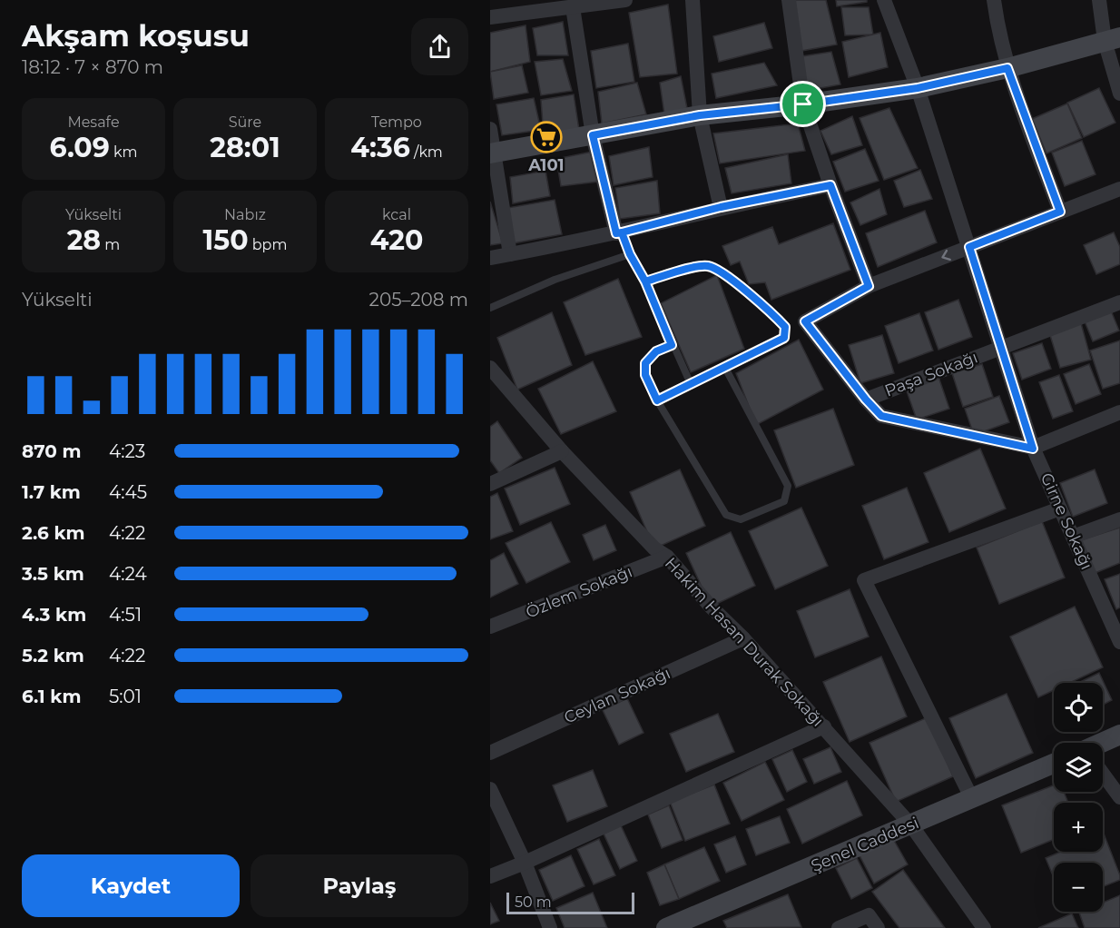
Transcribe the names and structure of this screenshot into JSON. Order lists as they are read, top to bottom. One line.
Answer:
{"streets":{"street":["Paşa Sokağı","Girne Sokağı","Özlem Sokağı","Hakim Hasan Durak Sokağı","Ceylan Sokağı","Şenel Caddesi"]},"crossings":[["Paşa Sokağı","Girne Sokağı"],["Özlem Sokağı","Hakim Hasan Durak Sokağı"],["Hakim Hasan Durak Sokağı","Ceylan Sokağı"],["Hakim Hasan Durak Sokağı","Şenel Caddesi"]],"places":{"supermarket":["A101"]},"scale_bar":"50 m","page":{"heading":["Akşam koşusu","18:12 · 7 × 870 m"],"stats":[["Mesafe","6.09 km"],["Süre","28:01"],["Tempo","4:36 /km"],["Yükselti","28 m"],["Nabız","150 bpm"],["kcal","420"]],"chart":["Yükselti","205–208 m"],"list":[{"name":"870 m","note":"4:23"},{"name":"1.7 km","note":"4:45"},{"name":"2.6 km","note":"4:22"},{"name":"3.5 km","note":"4:24"},{"name":"4.3 km","note":"4:51"},{"name":"5.2 km","note":"4:22"},{"name":"6.1 km","note":"5:01"}],"map_buttons":["+","−"],"buttons":["Kaydet","Paylaş"],"scale":"50 m"}}
